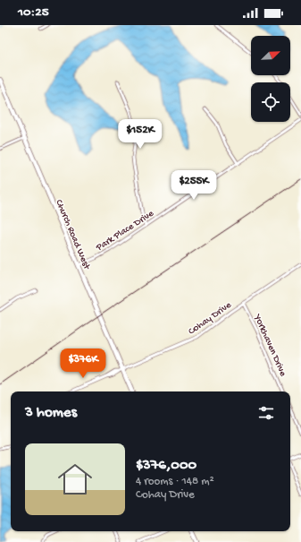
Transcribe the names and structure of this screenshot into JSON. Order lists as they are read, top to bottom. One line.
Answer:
{"streets":{"street":["Park Place Drive","Church Road West","Cohay Drive","Yorkhaven Drive"]},"crossings":[["Park Place Drive","Church Road West"],["Church Road West","Cohay Drive"],["Cohay Drive","Yorkhaven Drive"]],"north":"top right","page":{"status":"10:25","price":["$152K","$255K","$376K"],"heading":"3 homes","list":[{"name":"$376,000","note":"4 rooms · 148 m² · Cohay Drive"}]}}
